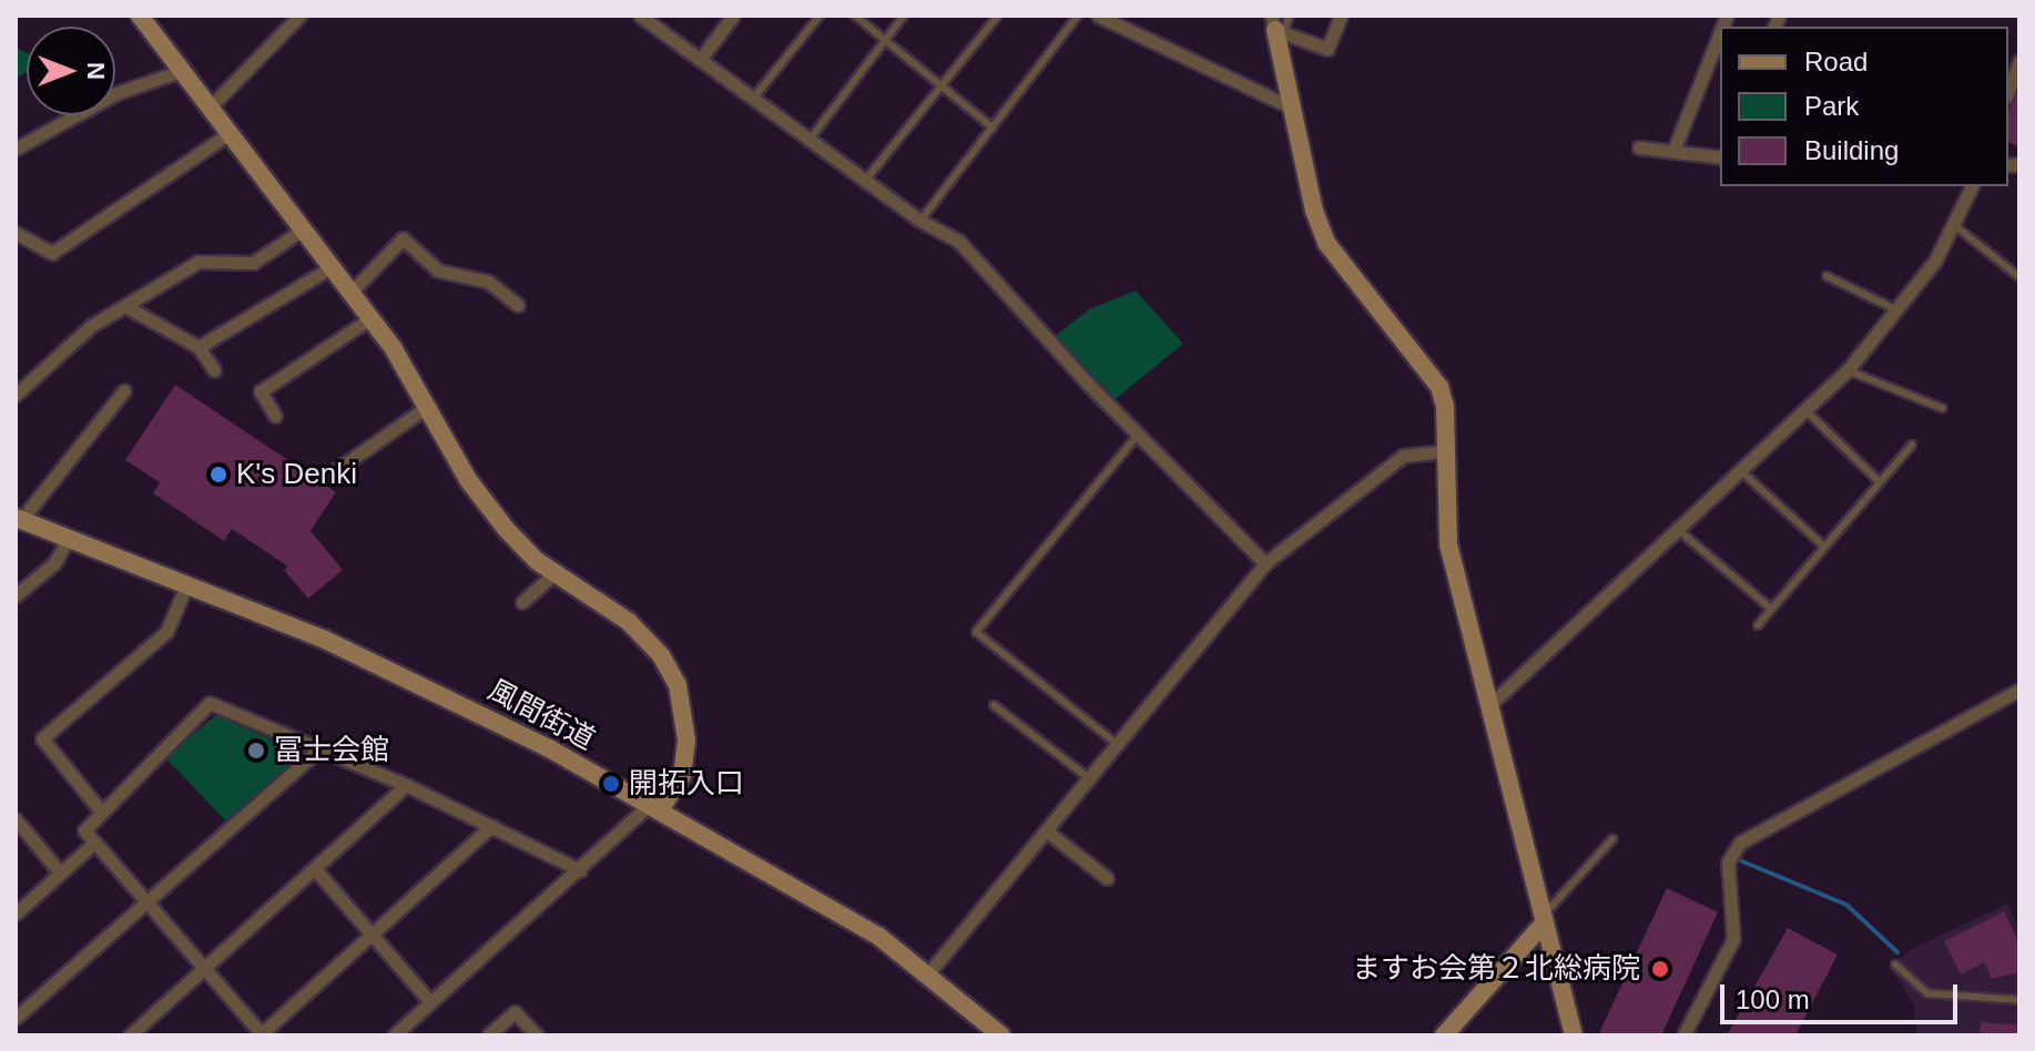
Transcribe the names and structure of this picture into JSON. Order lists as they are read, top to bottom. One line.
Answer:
{"streets":{"street":["風間街道"]},"places":["K's Denki","冨士会館","開拓入口","ますお会第２北総病院"],"legend":["Road","Park","Building"],"scale_bar":"100 m","north":"right"}
